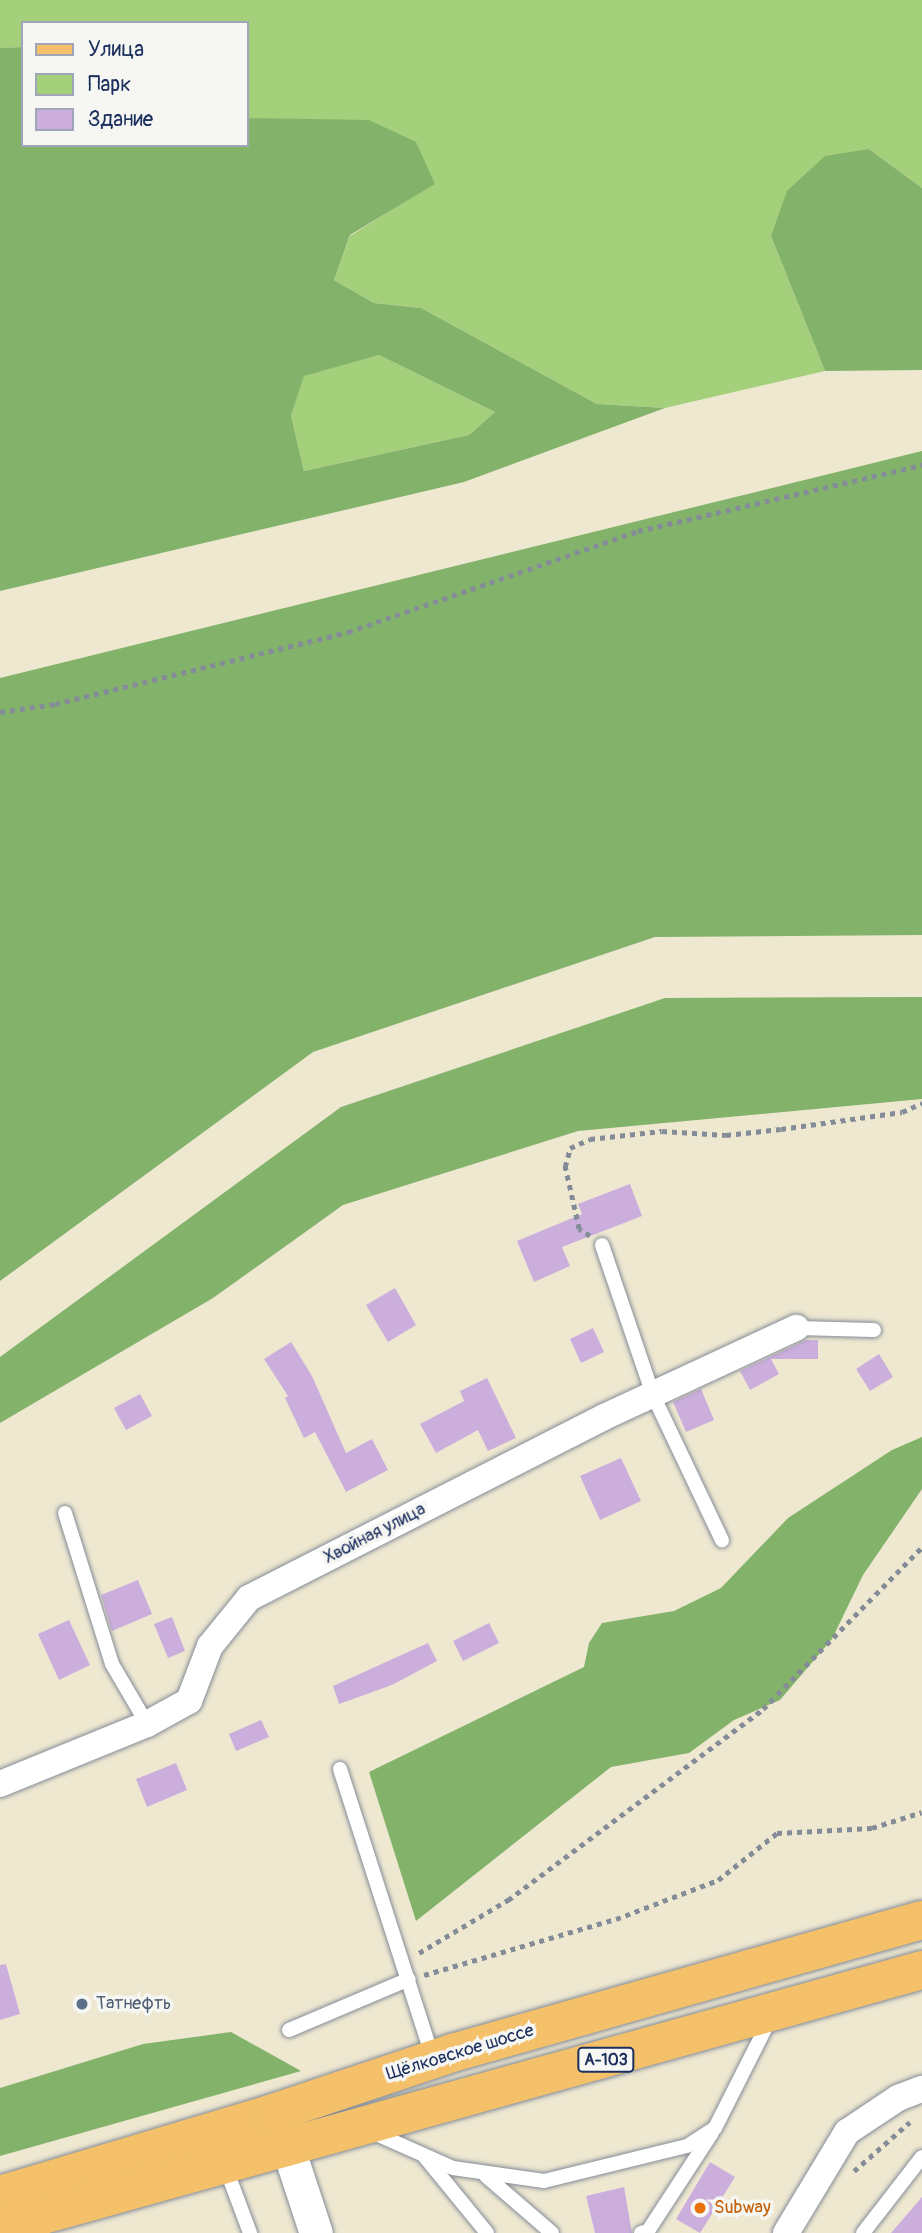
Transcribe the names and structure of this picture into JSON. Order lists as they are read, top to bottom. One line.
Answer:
{"streets":{"main road":["Щёлковское шоссе","А-103"],"street":["Хвойная улица"]},"places":["Татнефть","Subway"],"legend":["Улица","Парк","Здание"]}
